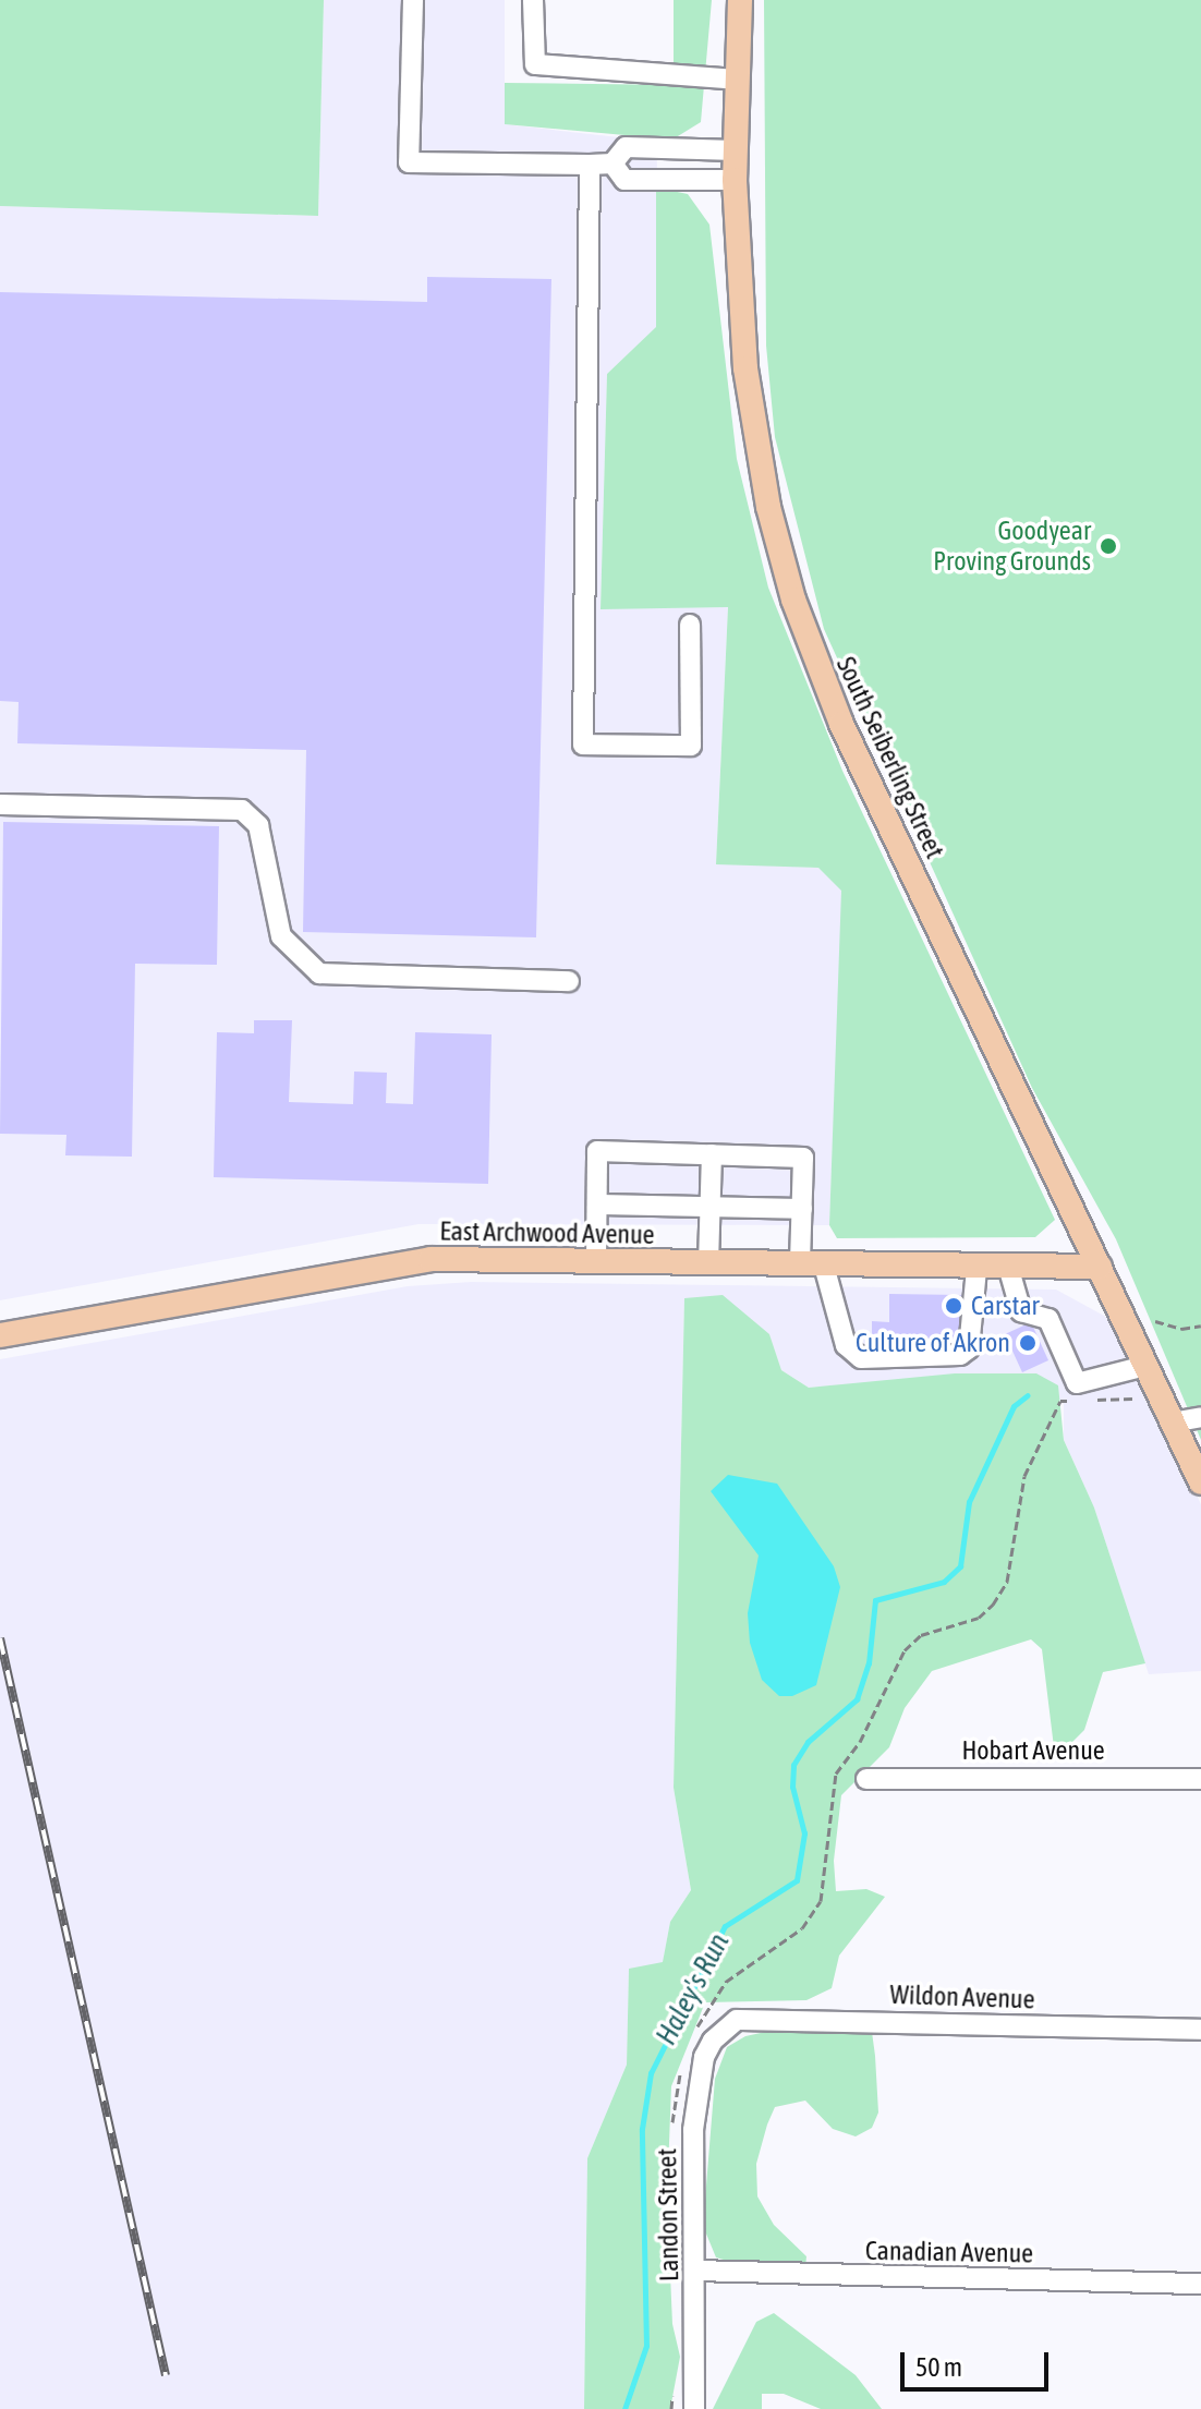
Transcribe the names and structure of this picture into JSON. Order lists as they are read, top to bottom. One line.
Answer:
{"streets":{"main road":["South Seiberling Street","East Archwood Avenue"],"street":["Hobart Avenue","Wildon Avenue","Landon Street","Canadian Avenue"]},"crossings":[["South Seiberling Street","East Archwood Avenue"],["Wildon Avenue","Landon Street"],["Landon Street","Canadian Avenue"]],"water":["Haley's Run"],"places":["Goodyear Proving Grounds","Carstar","Culture of Akron"],"scale_bar":"50 m"}
